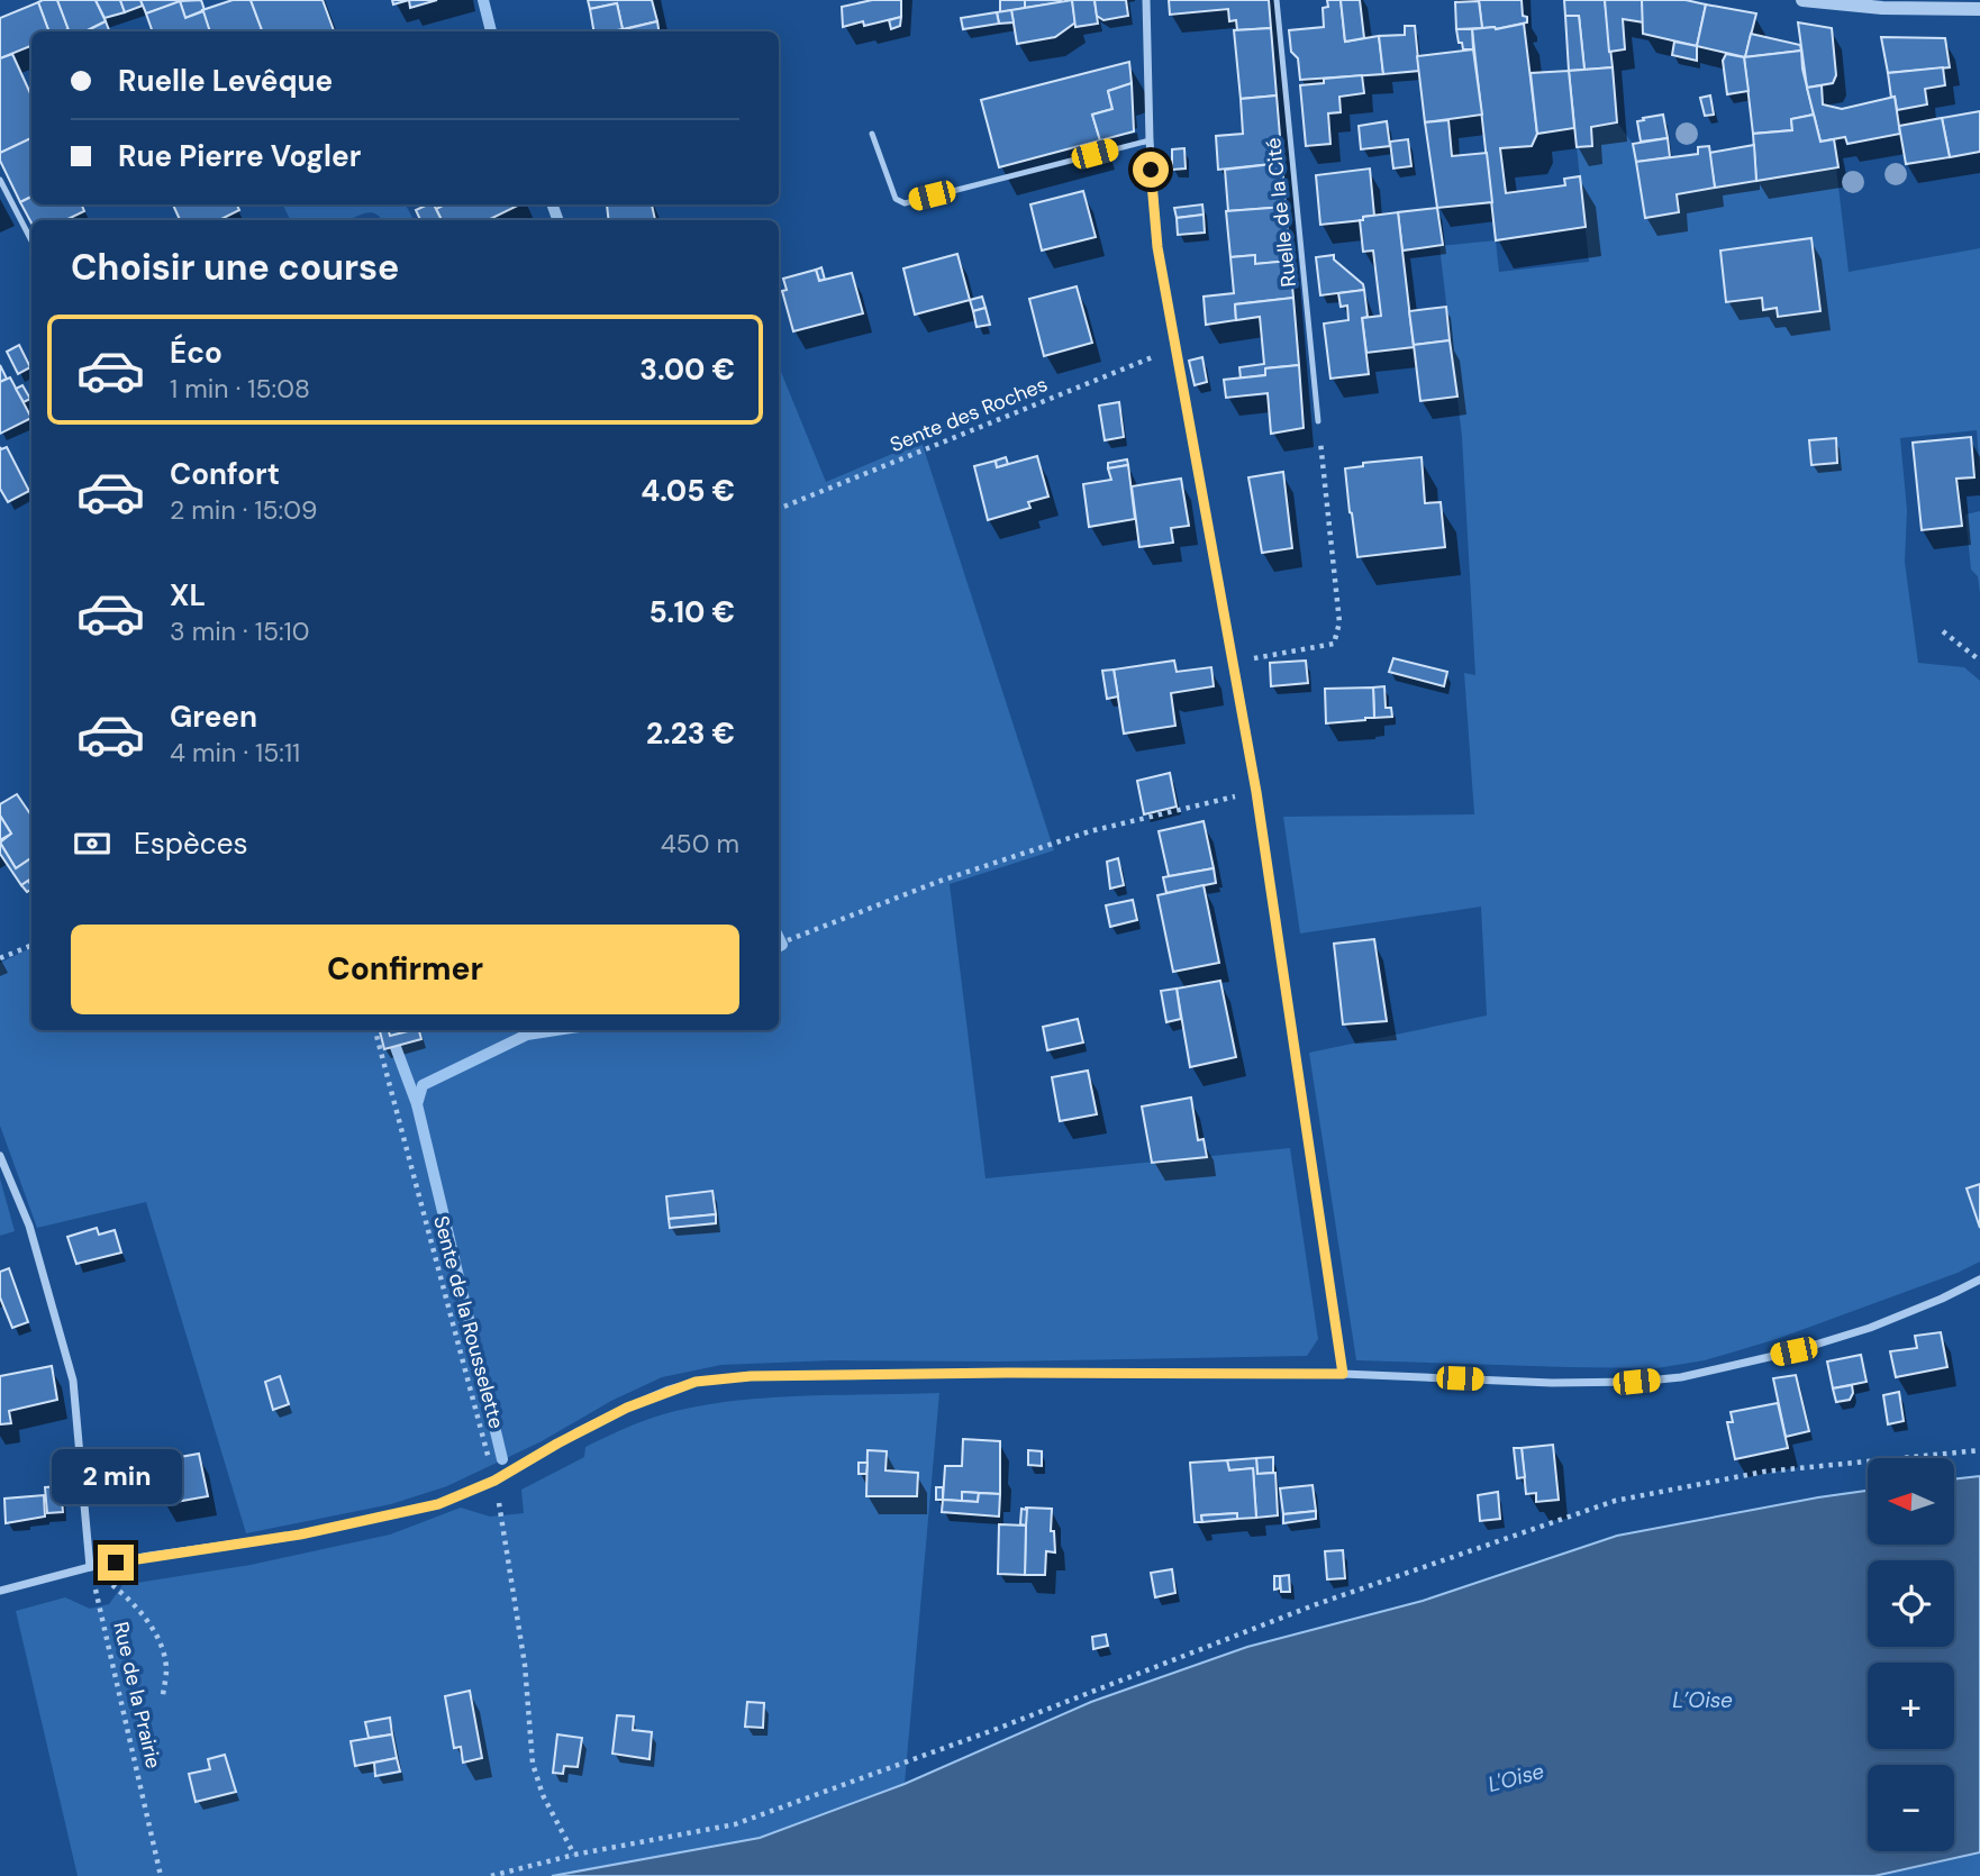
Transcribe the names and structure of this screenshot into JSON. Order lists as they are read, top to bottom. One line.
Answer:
{"streets":{"lane":["Ruelle de la Cité"],"path":["Sente des Roches","Sente de la Rousselette","Rue de la Prairie"]},"water":["L’Oise","L'Oise"],"north":"left","page":{"banner":["Ruelle Levêque","Rue Pierre Vogler"],"heading":"Choisir une course","list":[{"name":"Éco","note":"1 min · 15:08","value":"3.00 €"},{"name":"Confort","note":"2 min · 15:09","value":"4.05 €"},{"name":"XL","note":"3 min · 15:10","value":"5.10 €"},{"name":"Green","note":"4 min · 15:11","value":"2.23 €"}],"pay":["Espèces","450 m"],"buttons":"Confirmer","bubble":"2 min","map_buttons":["+","−"]}}
